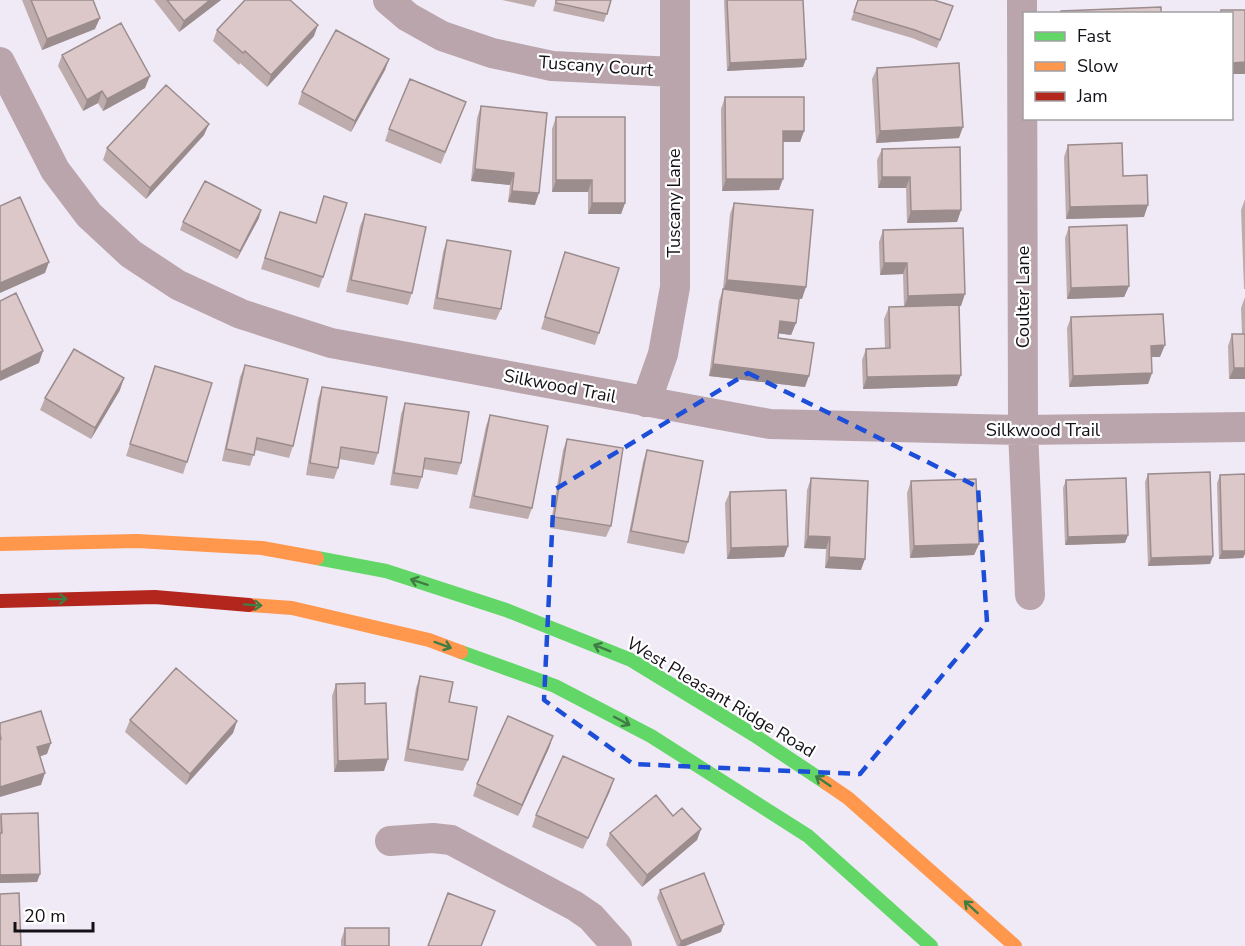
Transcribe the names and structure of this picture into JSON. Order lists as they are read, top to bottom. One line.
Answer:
{"streets":{"main road":["West Pleasant Ridge Road"],"street":["Tuscany Court","Tuscany Lane","Coulter Lane","Silkwood Trail"]},"crossings":[["Tuscany Court","Tuscany Lane"],["Tuscany Lane","Silkwood Trail"],["Coulter Lane","Silkwood Trail"]],"legend":["Fast","Slow","Jam"],"scale_bar":"20 m"}
